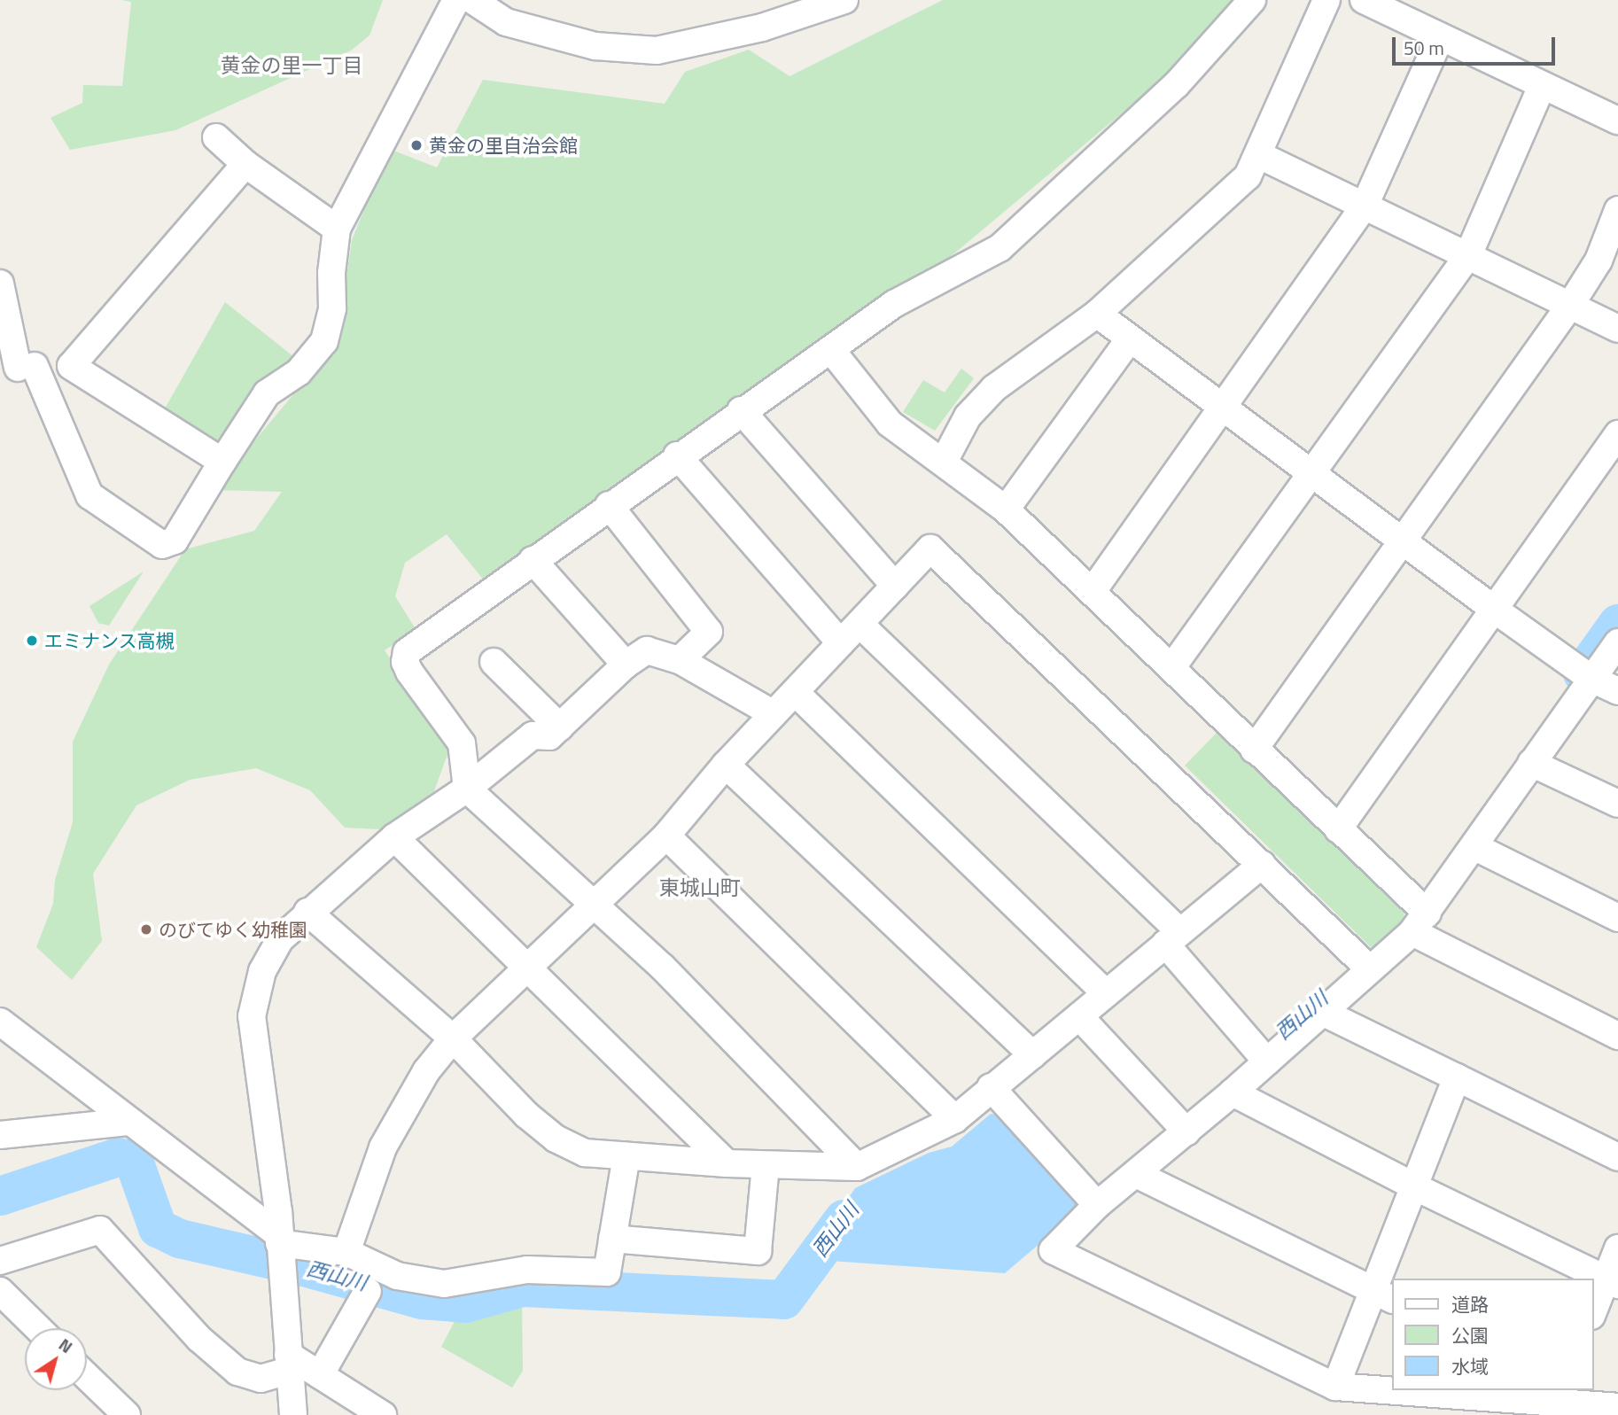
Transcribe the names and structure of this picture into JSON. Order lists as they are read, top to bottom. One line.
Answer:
{"districts":["黄金の里一丁目","東城山町"],"water":["西山川"],"places":["黄金の里自治会館","エミナンス高槻","のびてゆく幼稚園"],"legend":["道路","公園","水域"],"scale_bar":"50 m","north":"top right"}
